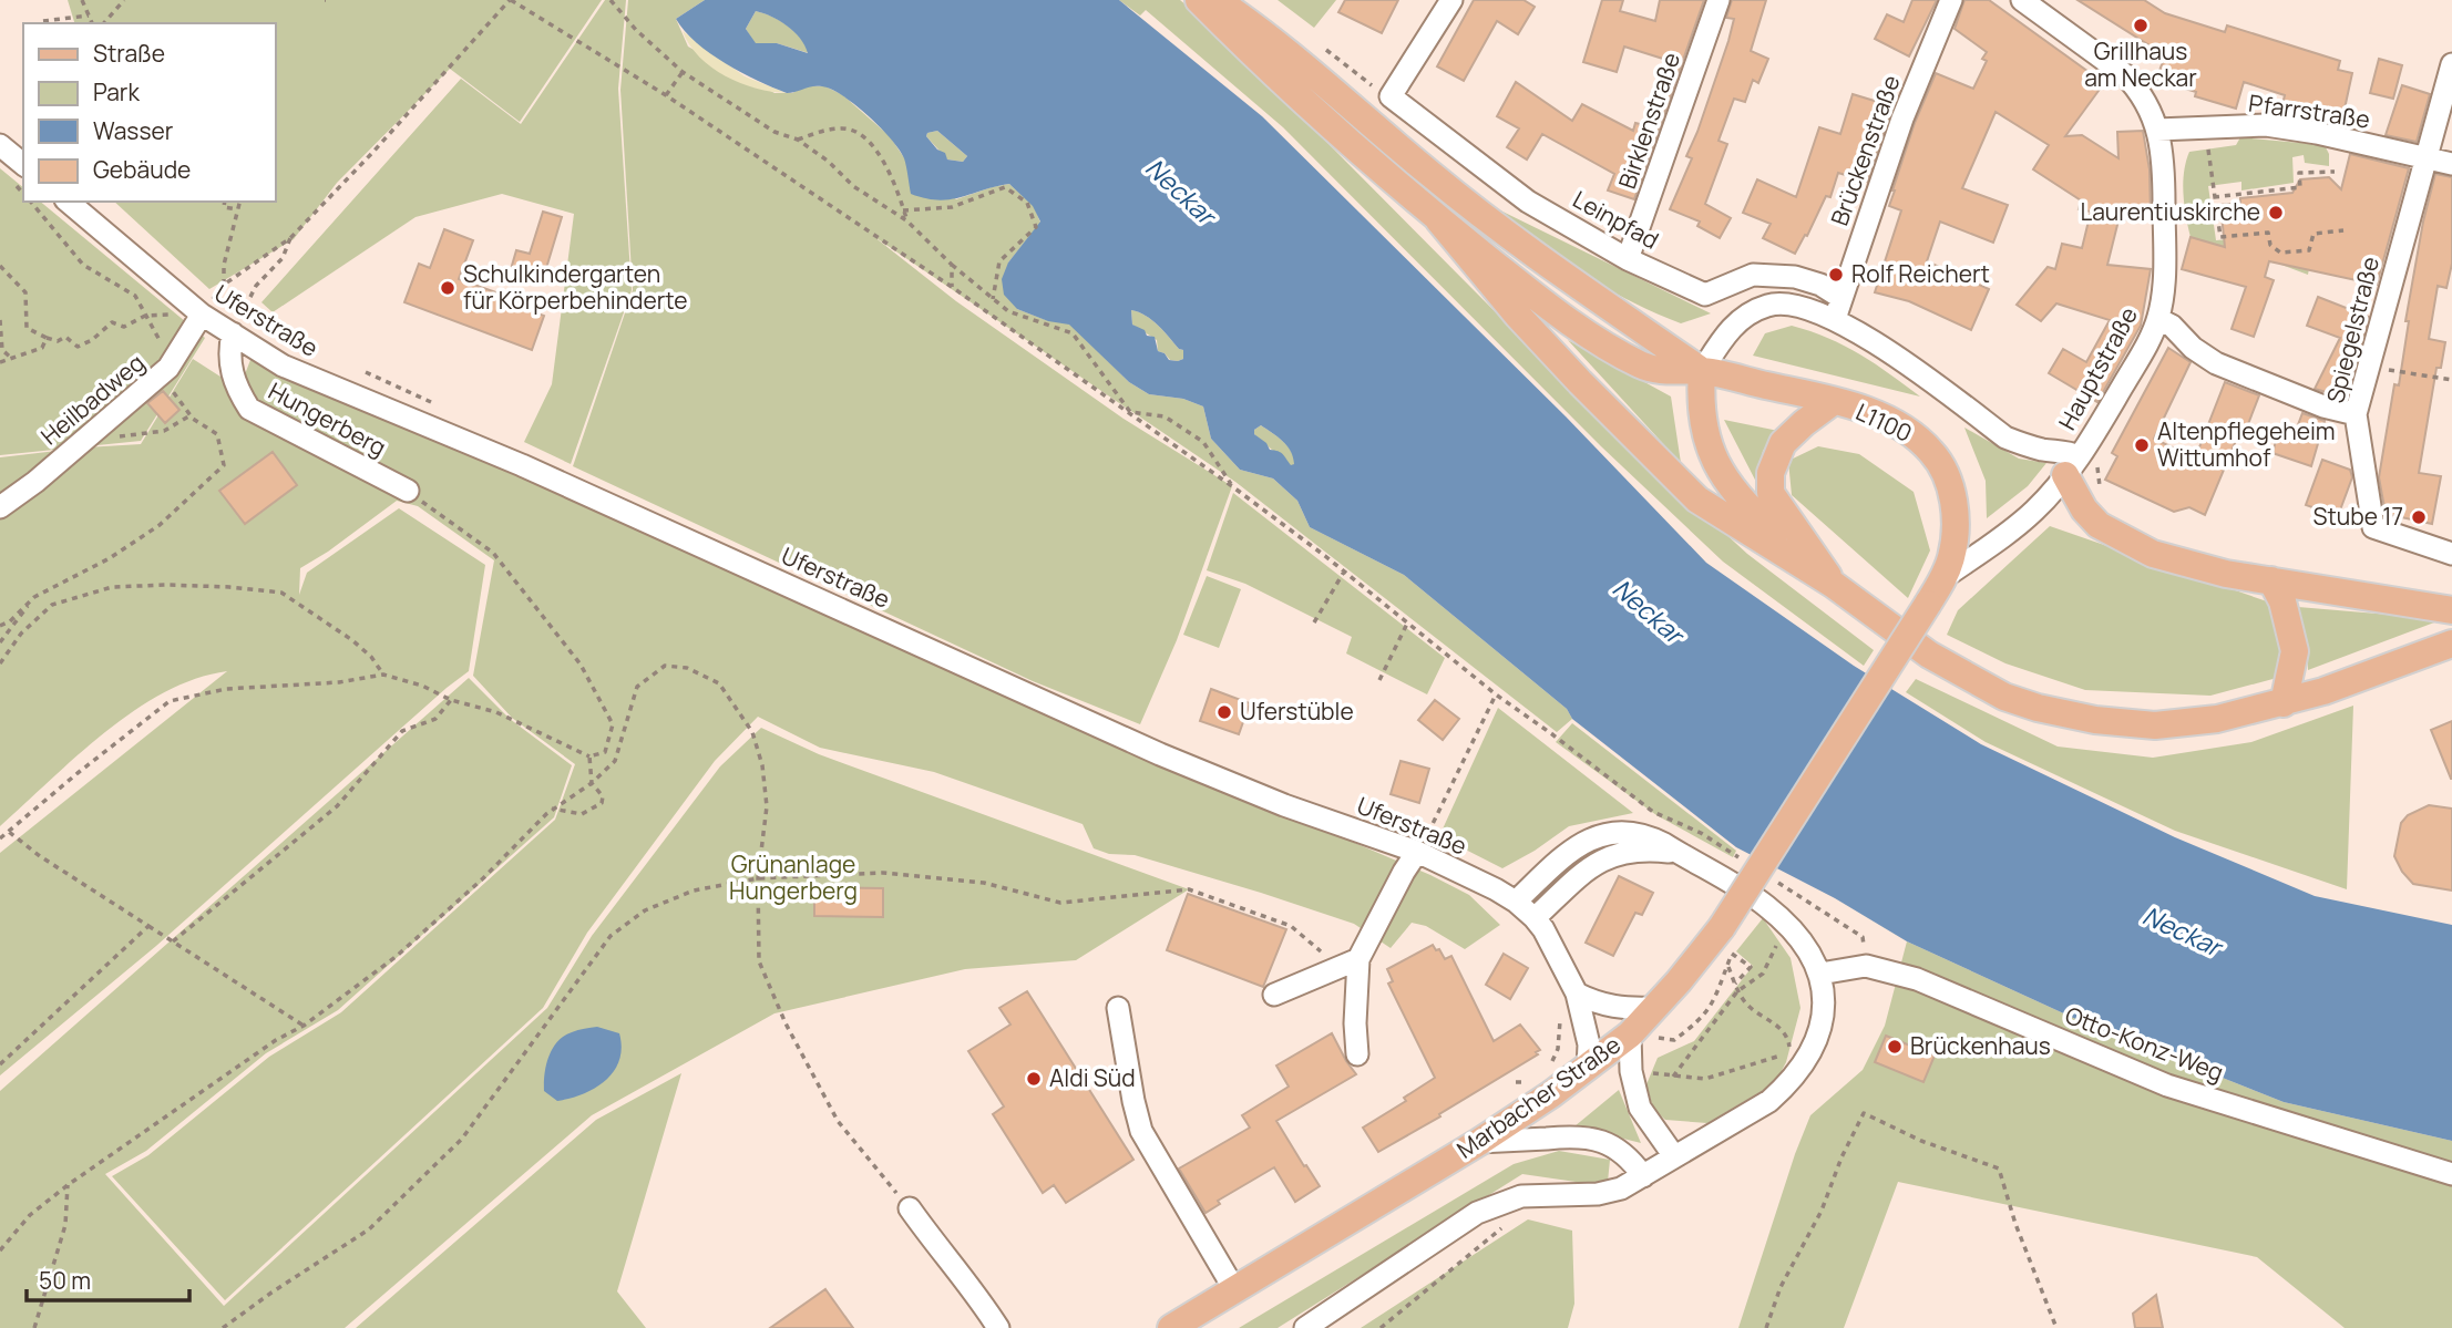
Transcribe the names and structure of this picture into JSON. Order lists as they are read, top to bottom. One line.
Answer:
{"streets":{"main road":["L1100","Marbacher Straße"],"street":["Pfarrstraße","Birklenstraße","Brückenstraße","Leinpfad","Uferstraße","Spiegelstraße","Hauptstraße","Heilbadweg","Hungerberg","Otto-Konz-Weg"]},"crossings":[["Pfarrstraße","Spiegelstraße"],["Pfarrstraße","Hauptstraße"],["Birklenstraße","Leinpfad"],["Brückenstraße","Leinpfad"],["Uferstraße","Heilbadweg"],["Uferstraße","Hungerberg"],["Uferstraße","Marbacher Straße"],["Hauptstraße","L1100"],["Hauptstraße","Marbacher Straße"],["L1100","Marbacher Straße"]],"water":["Neckar"],"parks":["Grünanlage Hungerberg"],"places":["Grillhaus am Neckar","Laurentiuskirche","Rolf Reichert","Schulkindergarten für Körperbehinderte","Altenpflegeheim Wittumhof","Stube 17","Uferstüble","Brückenhaus","Aldi Süd"],"legend":["Straße","Park","Wasser","Gebäude"],"scale_bar":"50 m"}
